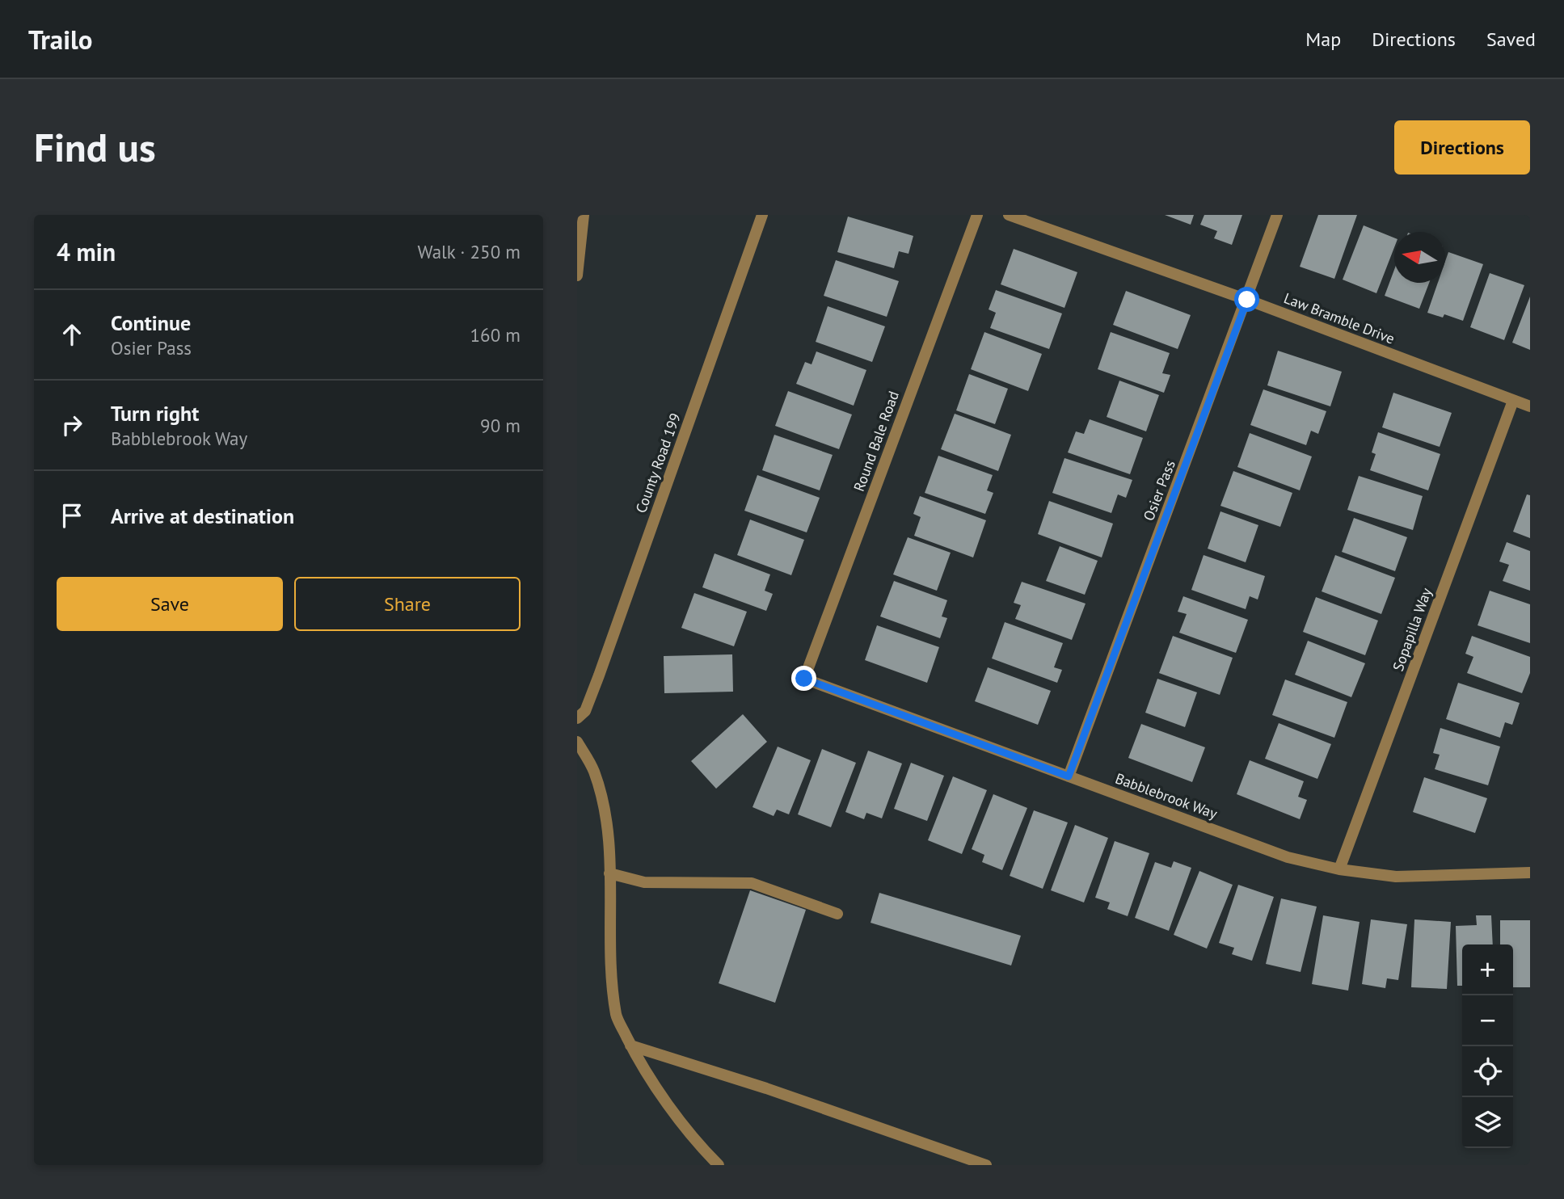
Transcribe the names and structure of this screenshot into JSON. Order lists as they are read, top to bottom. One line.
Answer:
{"streets":{"street":["Law Bramble Drive","Round Bale Road","County Road 199","Osier Pass","Sopapilla Way","Babblebrook Way"]},"crossings":[["Law Bramble Drive","Osier Pass"],["Law Bramble Drive","Sopapilla Way"],["Round Bale Road","Babblebrook Way"],["Osier Pass","Babblebrook Way"],["Sopapilla Way","Babblebrook Way"]],"north":"left","page":{"header":"Trailo","nav":["Map","Directions","Saved"],"buttons":["Directions",["Save","Share"]],"title":"Find us","heading":["4 min","Walk · 250 m"],"list":[["Continue","Osier Pass","160 m"],["Turn right","Babblebrook Way","90 m"],"Arrive at destination"],"map_buttons":["+","−"]}}
